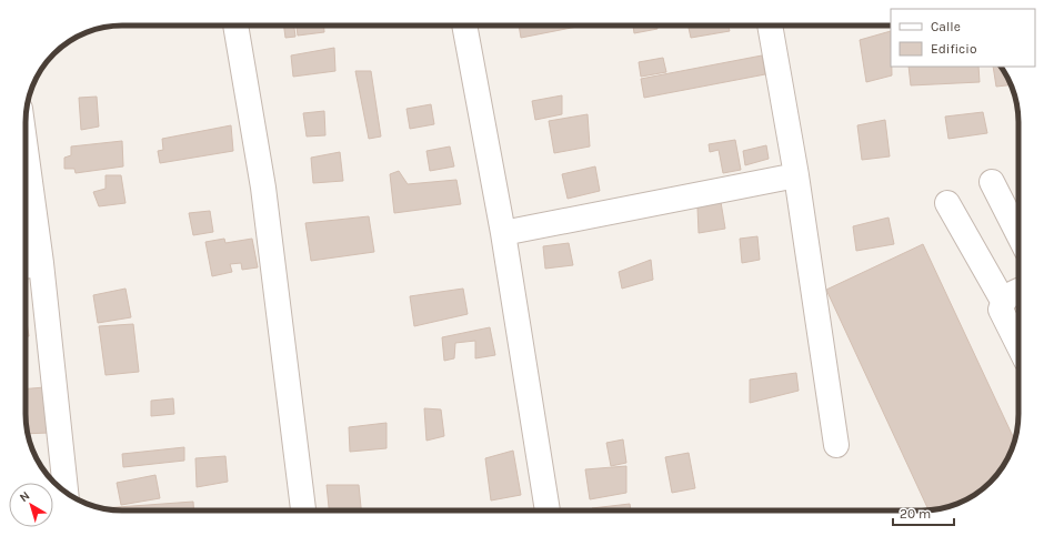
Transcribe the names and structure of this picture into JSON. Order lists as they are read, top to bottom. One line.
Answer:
{"legend":["Calle","Edificio"],"scale_bar":"20 m","north":"top left"}
